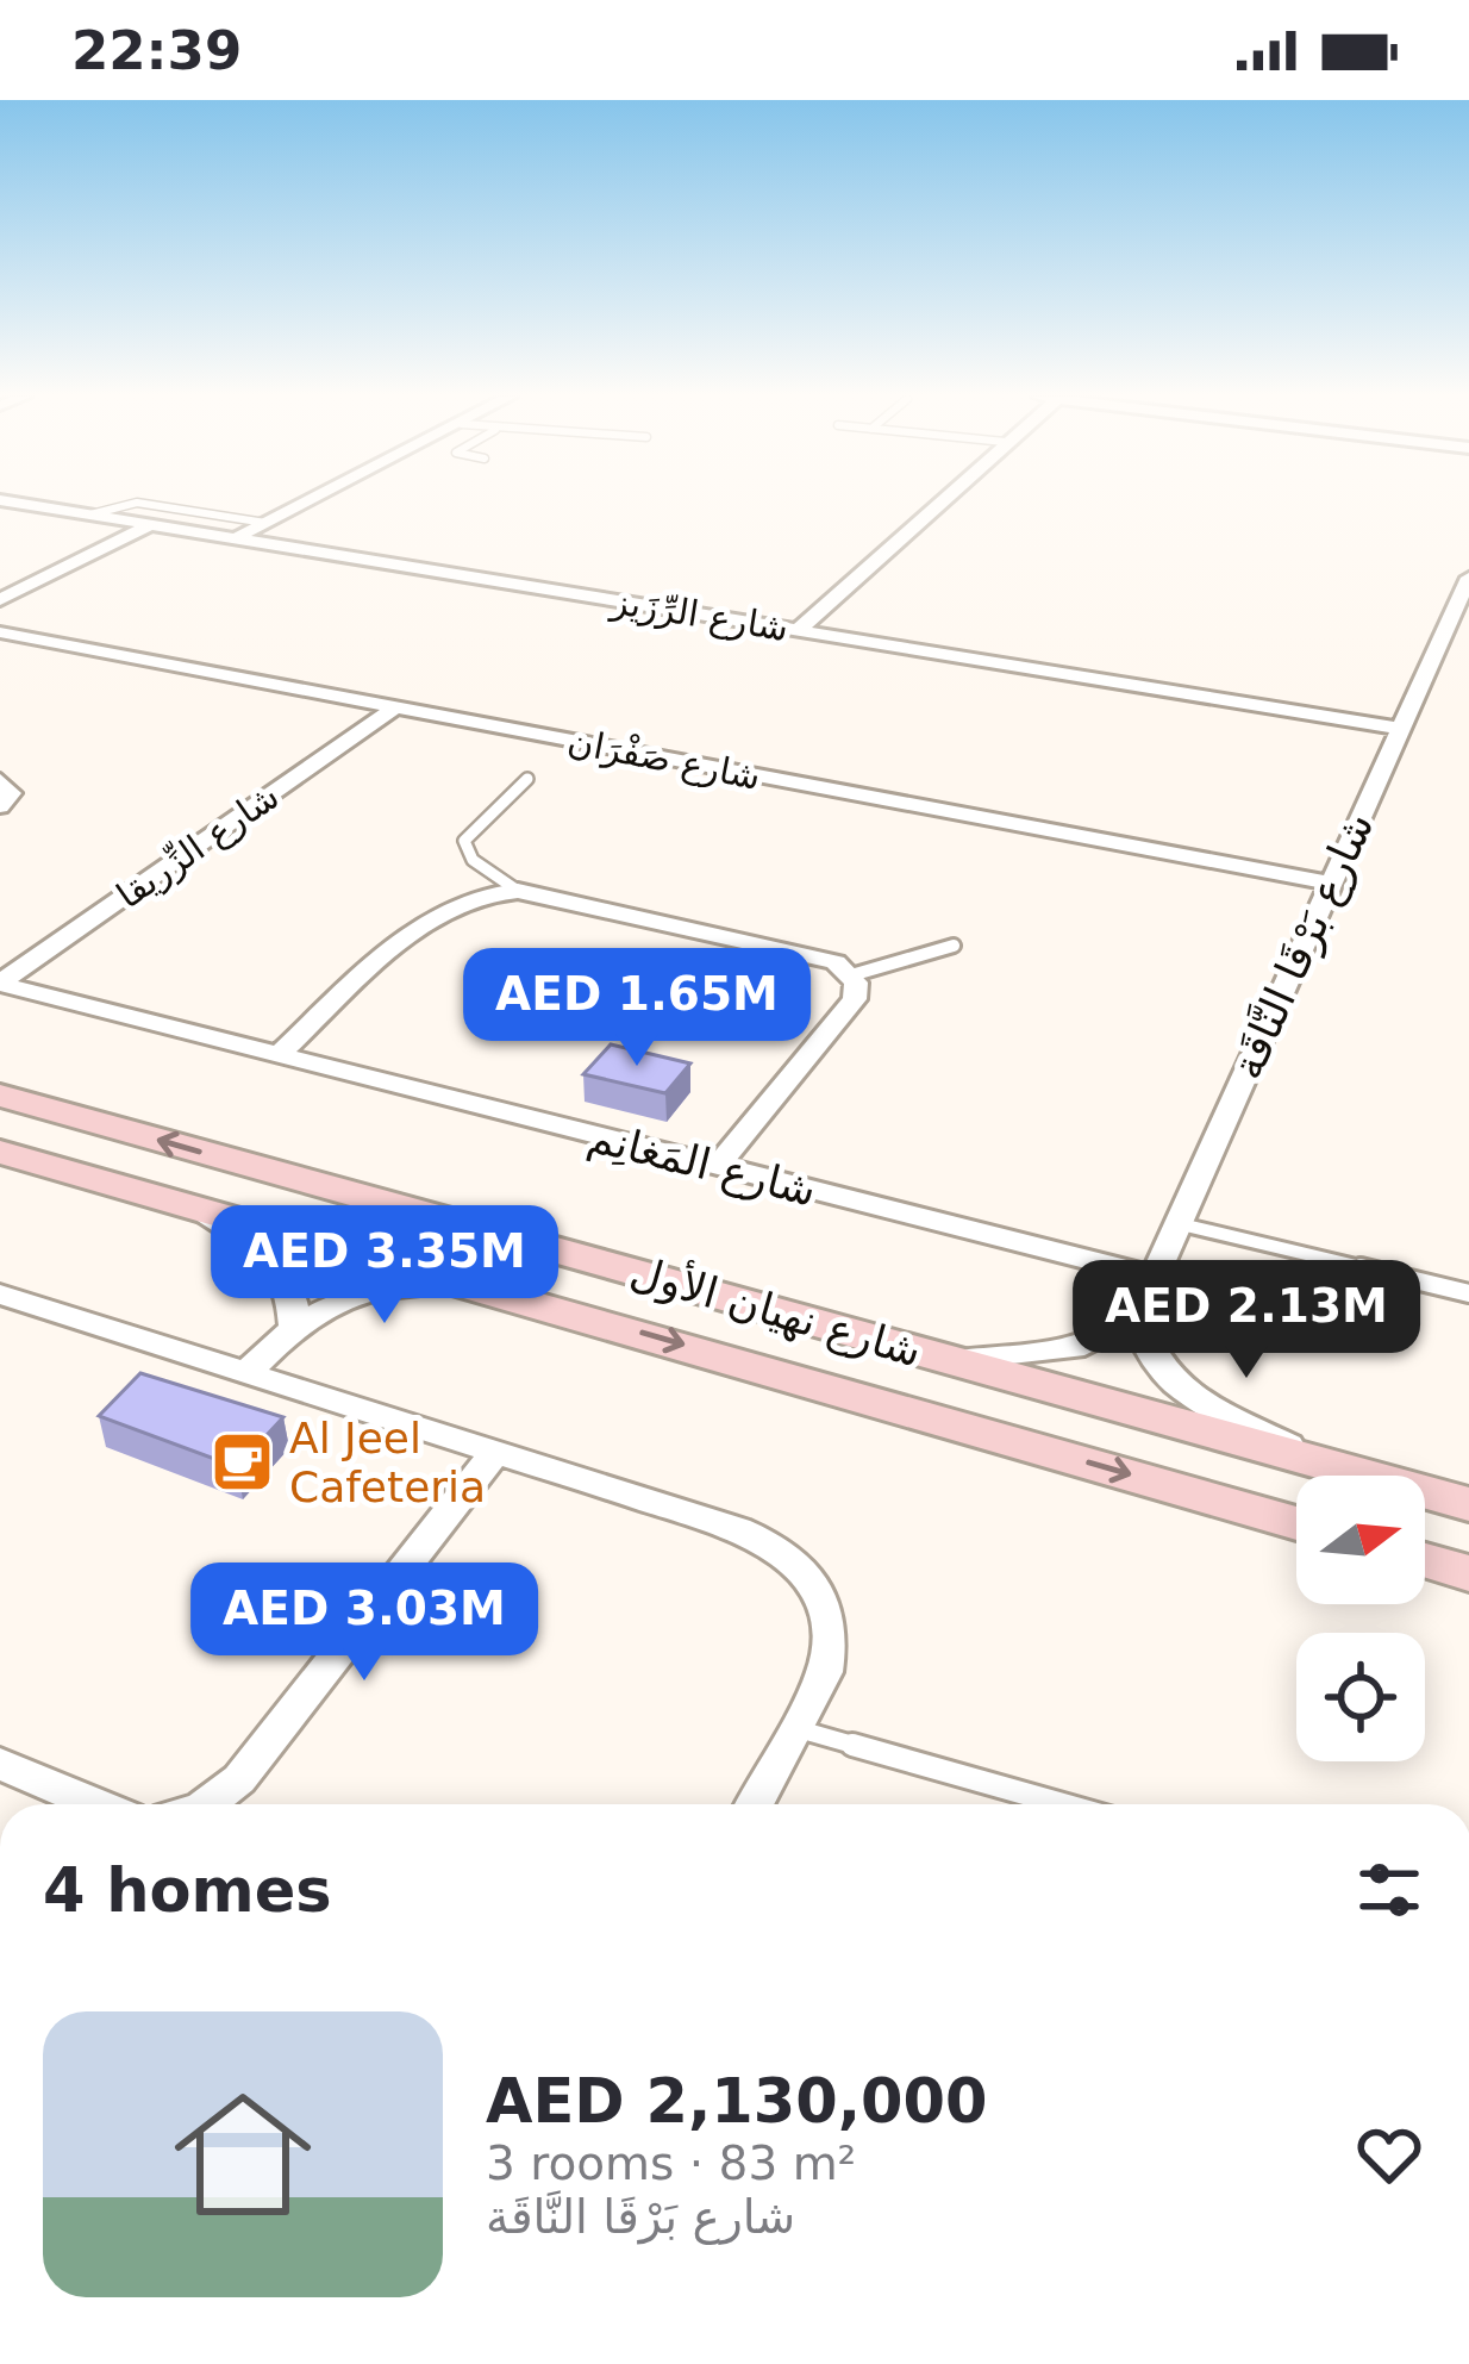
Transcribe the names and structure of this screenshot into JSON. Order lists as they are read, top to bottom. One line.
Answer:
{"streets":{"main road":["شارع نهيان الأول"],"street":["شارع الرِّزَيز","شارع صَفْرَان","شارع الزِّريقا","شارع بَرْقَا النَّاقَة","شارع المَغانِم"]},"crossings":[["شارع الرِّزَيز","شارع بَرْقَا النَّاقَة"],["شارع صَفْرَان","شارع الزِّريقا"],["شارع صَفْرَان","شارع بَرْقَا النَّاقَة"],["شارع الزِّريقا","شارع المَغانِم"],["شارع بَرْقَا النَّاقَة","شارع المَغانِم"]],"places":{"cafe":["Al Jeel Cafeteria"]},"north":"right","page":{"status":"22:39","price":["AED 1.65M","AED 3.35M","AED 2.13M","AED 3.03M"],"heading":"4 homes","list":[{"name":"AED 2,130,000","note":"3 rooms · 83 m² · شارع بَرْقَا النَّاقَة"}]}}
